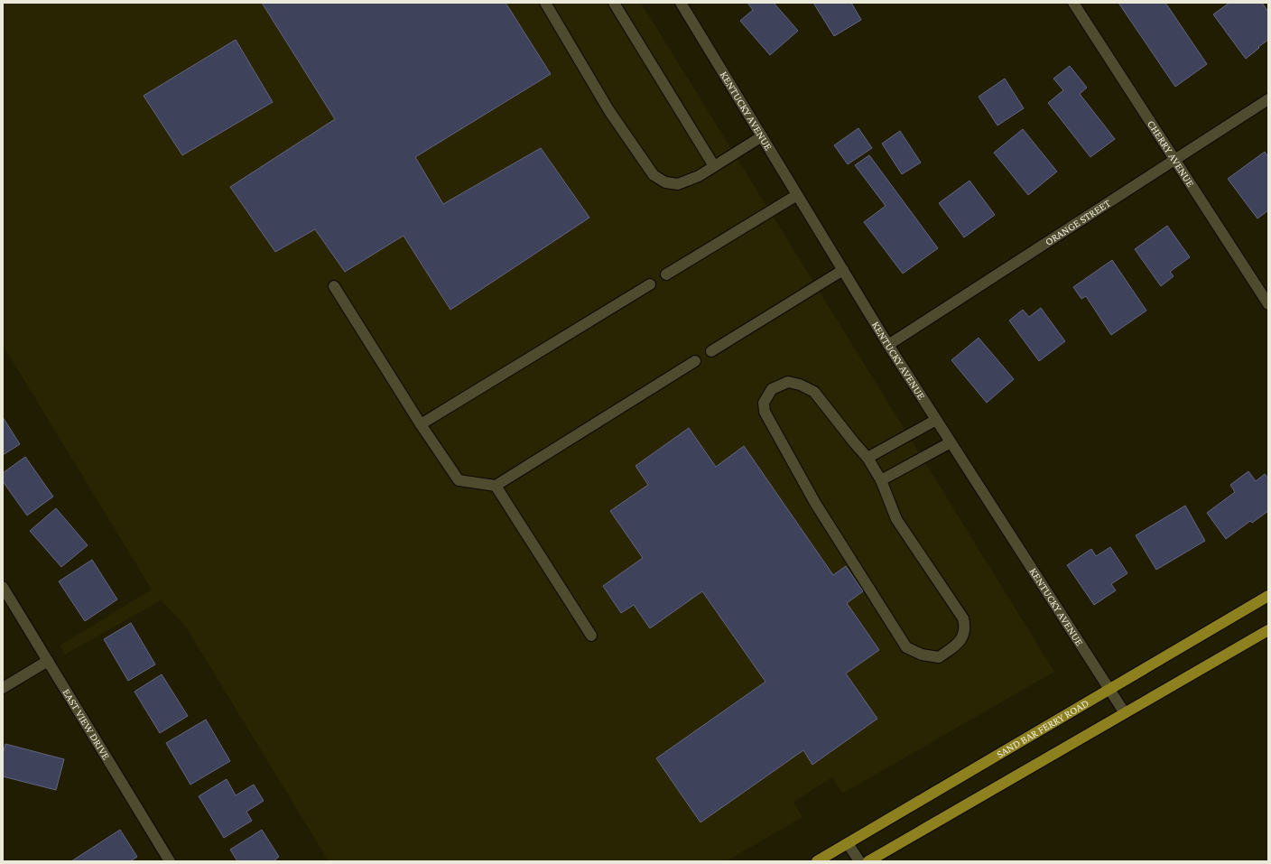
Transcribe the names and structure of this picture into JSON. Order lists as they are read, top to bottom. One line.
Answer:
{"streets":{"main road":["SAND BAR FERRY ROAD"],"street":["KENTUCKY AVENUE","CHERRY AVENUE","ORANGE STREET","EAST VIEW DRIVE"]},"crossings":[["KENTUCKY AVENUE","ORANGE STREET"],["KENTUCKY AVENUE","SAND BAR FERRY ROAD"],["CHERRY AVENUE","ORANGE STREET"]]}
